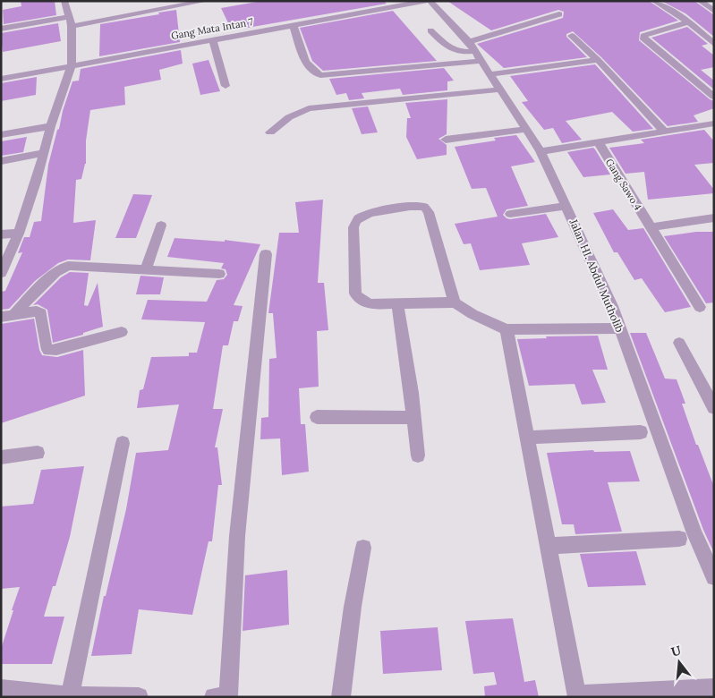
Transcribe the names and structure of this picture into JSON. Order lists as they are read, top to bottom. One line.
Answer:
{"streets":{"street":["Gang Mata Intan 7","Gang Sawo 4","Jalan HI. Abdul Mutholib"]},"crossings":[["Gang Mata Intan 7","Jalan HI. Abdul Mutholib"]],"north":"top"}
